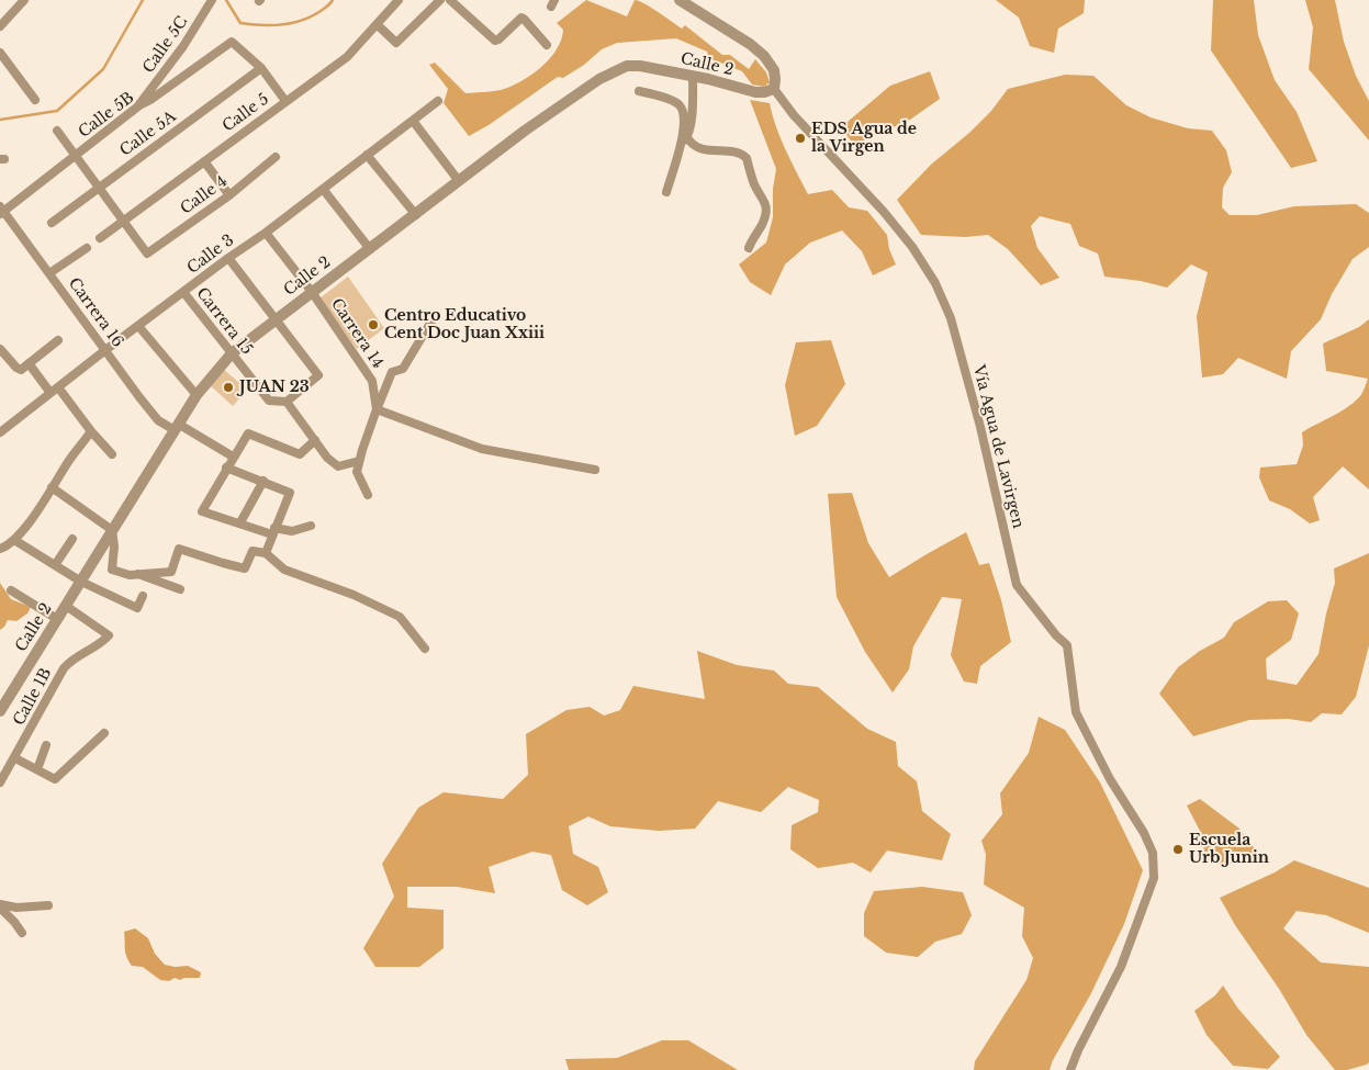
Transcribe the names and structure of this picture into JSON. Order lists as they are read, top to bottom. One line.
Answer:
{"streets":{"street":["Calle 5C","Calle 2","Calle 5","Calle 5B","Calle 5A","Calle 4","Calle 3","Carrera 16","Carrera 15","Carrera 14","Vía Agua de Lavirgen","Calle 1B"]},"crossings":[["Calle 5C","Calle 5B"],["Calle 2","Carrera 16"],["Calle 2","Carrera 15"],["Calle 2","Carrera 14"],["Calle 2","Vía Agua de Lavirgen"],["Calle 2","Calle 1B"],["Calle 5","Calle 4"],["Calle 5B","Calle 5A"],["Calle 5B","Carrera 16"],["Calle 3","Carrera 16"],["Calle 3","Carrera 15"],["Calle 3","Carrera 14"]],"places":["EDS Agua de la Virgen","Centro Educativo Cent Doc Juan Xxiii","JUAN 23","Escuela Urb Junin"]}
